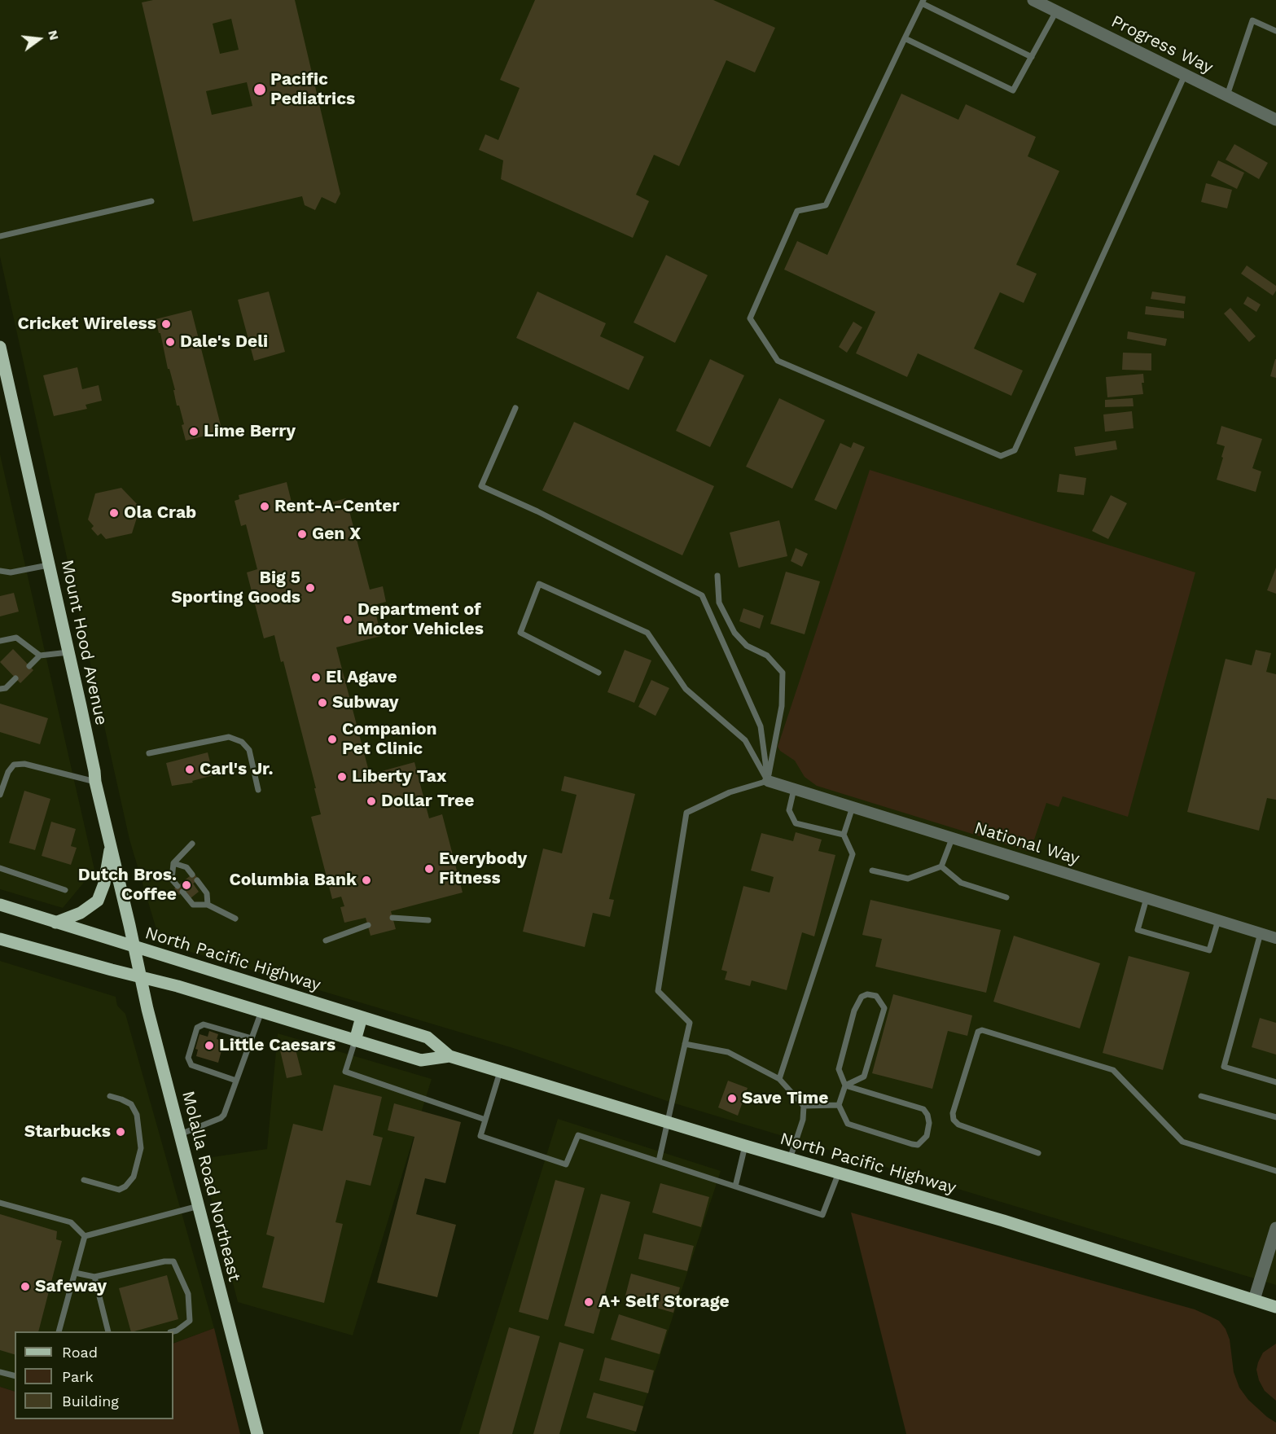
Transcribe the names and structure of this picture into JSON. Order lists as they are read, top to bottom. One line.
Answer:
{"streets":{"main road":["Mount Hood Avenue","North Pacific Highway","Molalla Road Northeast"],"street":["Progress Way","National Way"]},"crossings":[["Mount Hood Avenue","North Pacific Highway"],["Mount Hood Avenue","Molalla Road Northeast"],["North Pacific Highway","Molalla Road Northeast"]],"places":["Pacific Pediatrics","Cricket Wireless","Dale's Deli","Lime Berry","Rent-A-Center","Ola Crab","Gen X","Big 5 Sporting Goods","Department of Motor Vehicles","El Agave","Subway","Companion Pet Clinic","Carl's Jr.","Liberty Tax","Dollar Tree","Everybody Fitness","Columbia Bank","Dutch Bros. Coffee","Little Caesars","Save Time","Starbucks","Safeway","A+ Self Storage"],"legend":["Road","Park","Building"],"north":"right"}
